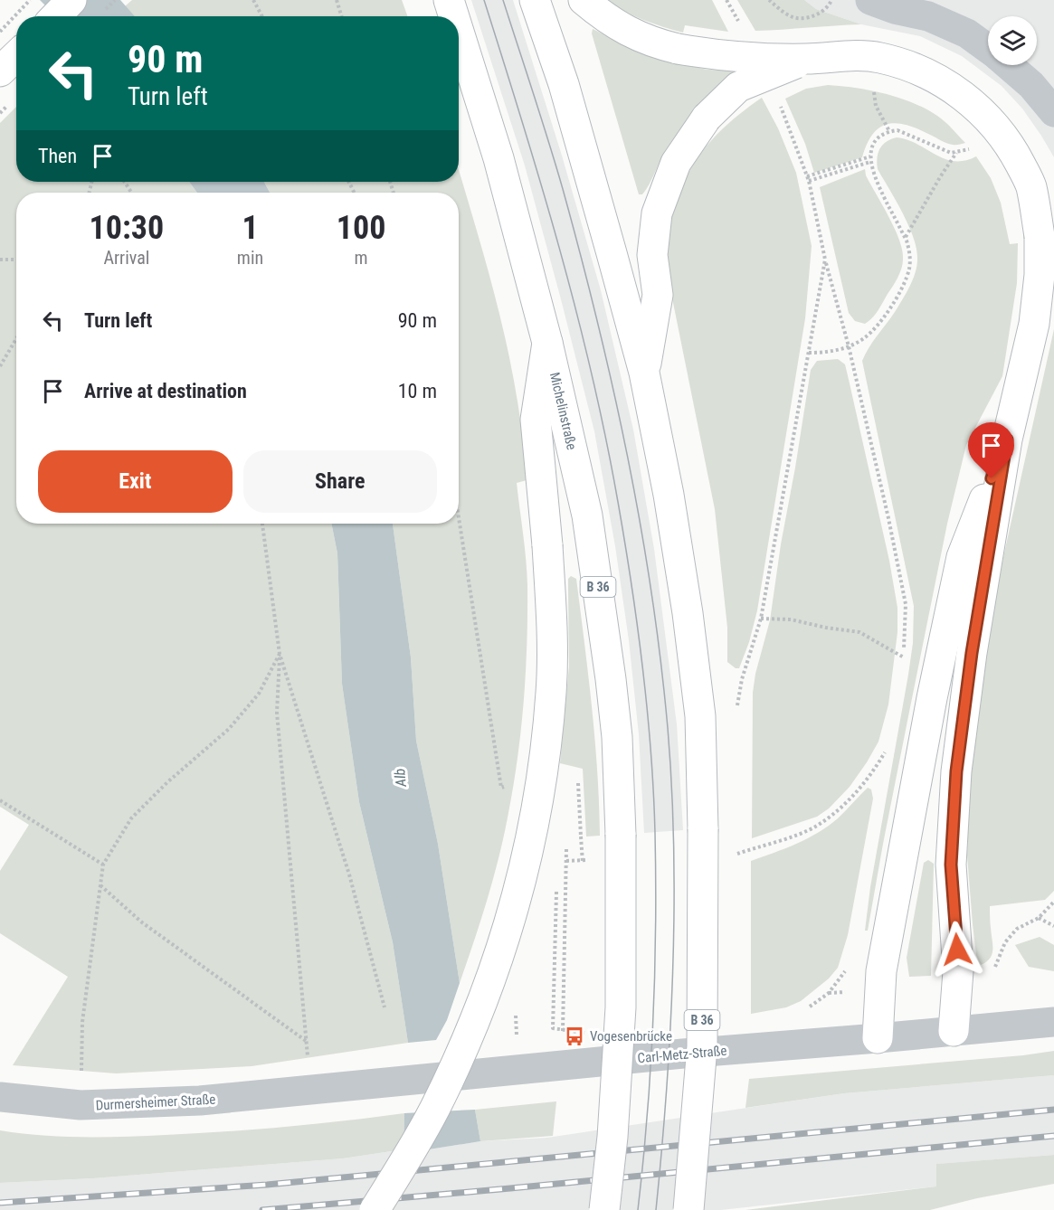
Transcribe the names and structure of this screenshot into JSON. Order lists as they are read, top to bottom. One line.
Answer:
{"streets":{"main road":["Michelinstraße","B 36"],"street":["Carl-Metz-Straße","Durmersheimer Straße"]},"crossings":[["Carl-Metz-Straße","Durmersheimer Straße"]],"water":["Alb"],"places":{"bus stop":["Vogesenbrücke"]},"page":{"turn":["90 m","Turn left"],"then":"Then","eta":["10:30","Arrival","1","min","100","m"],"list":[{"name":"Turn left","value":"90 m"},{"name":"Arrive at destination","value":"10 m"}],"buttons":["Exit","Share"]}}
